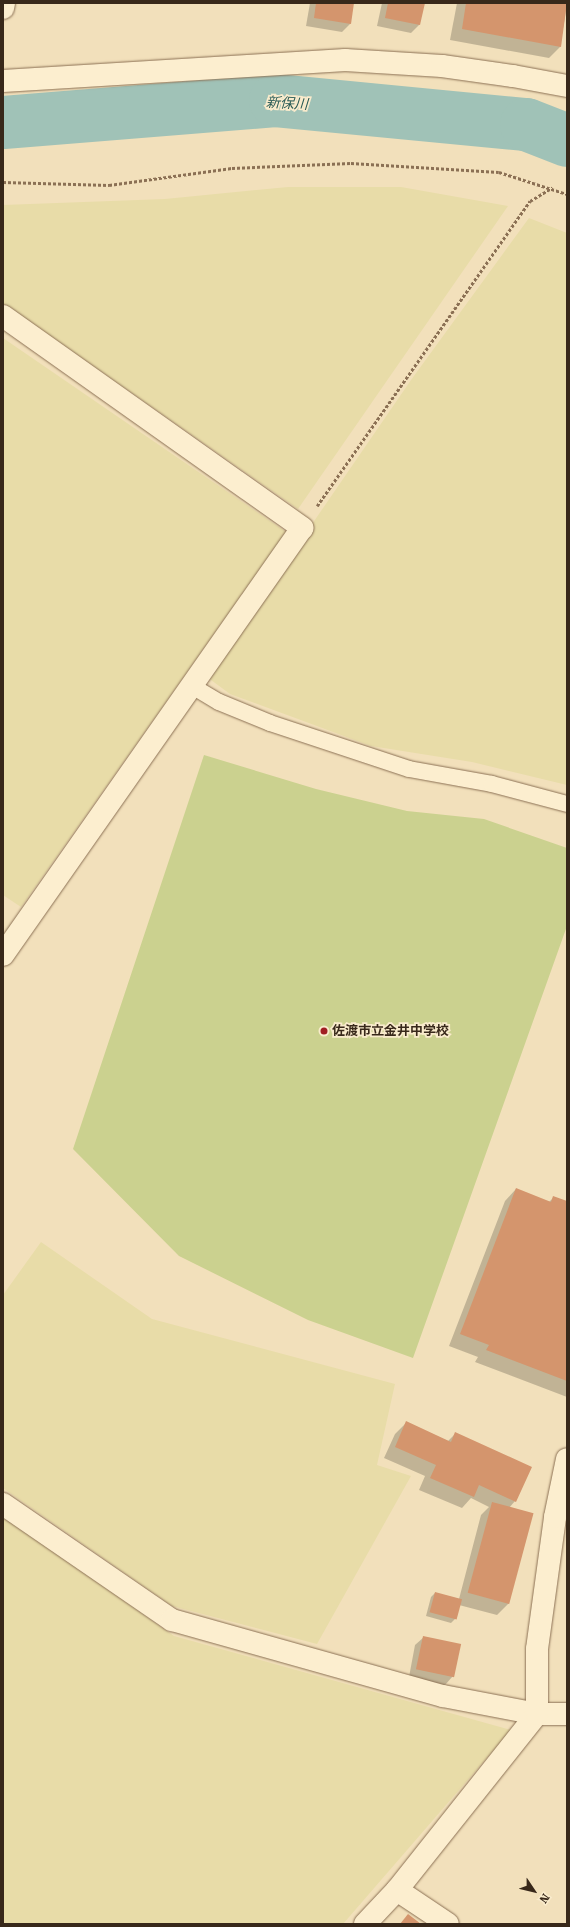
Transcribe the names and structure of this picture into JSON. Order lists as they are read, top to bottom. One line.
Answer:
{"water":["新保川"],"places":["佐渡市立金井中学校"],"north":"bottom right"}
